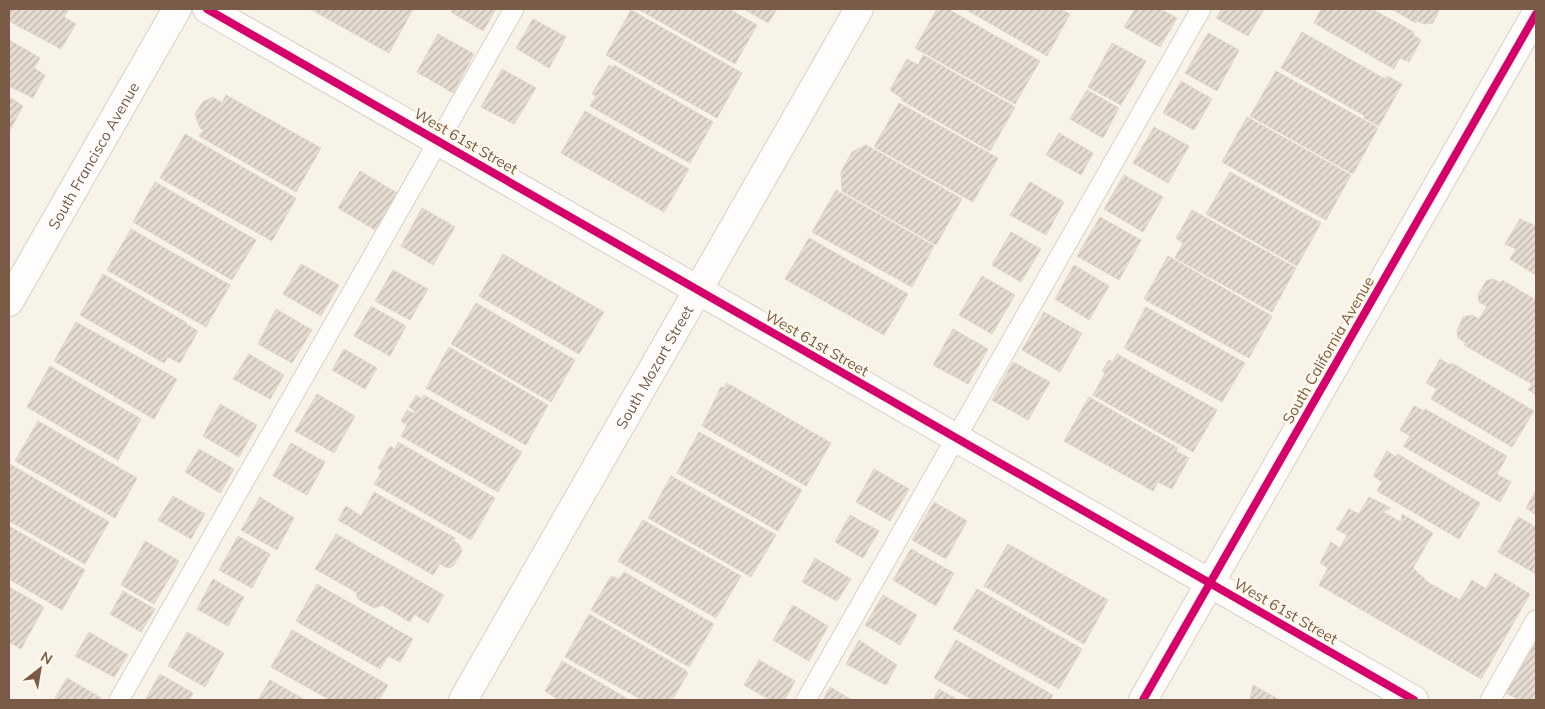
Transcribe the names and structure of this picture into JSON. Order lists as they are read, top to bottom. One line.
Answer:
{"streets":{"street":["West 61st Street","South Francisco Avenue","South California Avenue","South Mozart Street"]},"crossings":[["West 61st Street","South California Avenue"],["West 61st Street","South Mozart Street"]],"north":"top right"}
